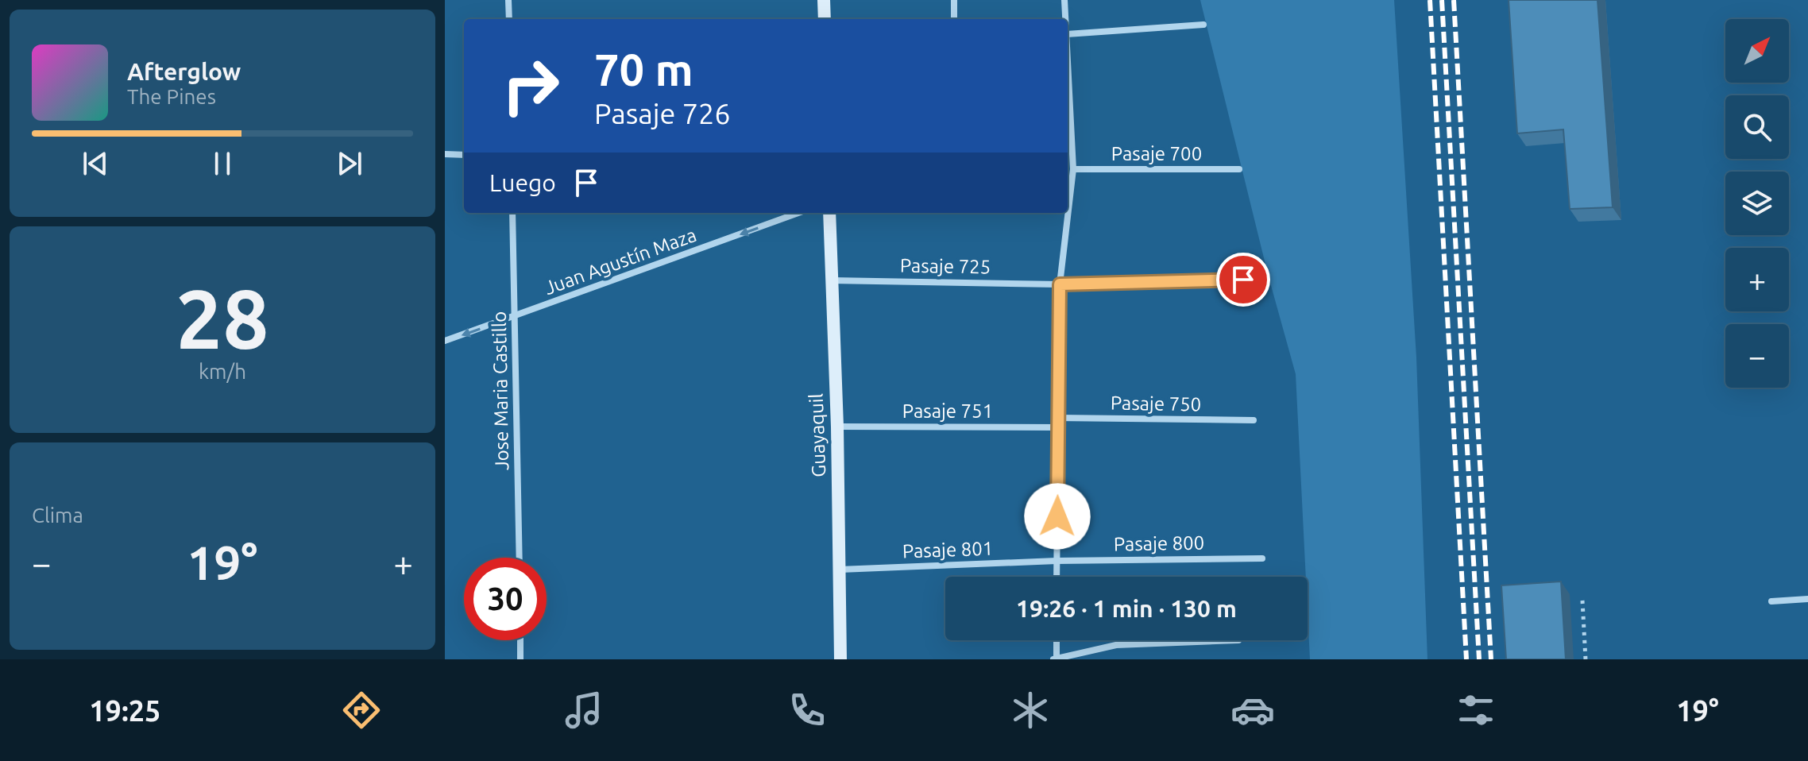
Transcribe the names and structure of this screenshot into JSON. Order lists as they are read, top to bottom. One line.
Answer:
{"streets":{"street":["Pasaje 700","Juan Agustín Maza","Pasaje 725","Jose Maria Castillo","Pasaje 750","Pasaje 751","Guayaquil","Pasaje 800","Pasaje 801"]},"crossings":[["Juan Agustín Maza","Jose Maria Castillo"],["Pasaje 725","Guayaquil"],["Pasaje 751","Guayaquil"],["Guayaquil","Pasaje 801"],["Pasaje 800","Pasaje 801"]],"one_way":["Juan Agustín Maza"],"north":"top right","page":{"map_buttons":["+","−"],"turn":["70 m","Pasaje 726"],"song":["Afterglow","The Pines"],"then":"Luego","tile":[["28","km/h"],"Clima"],"heat":["−","19°","+"],"limit":"30","trip":"19:26 · 1 min · 130 m","tabs":["19:25","19°"]}}
